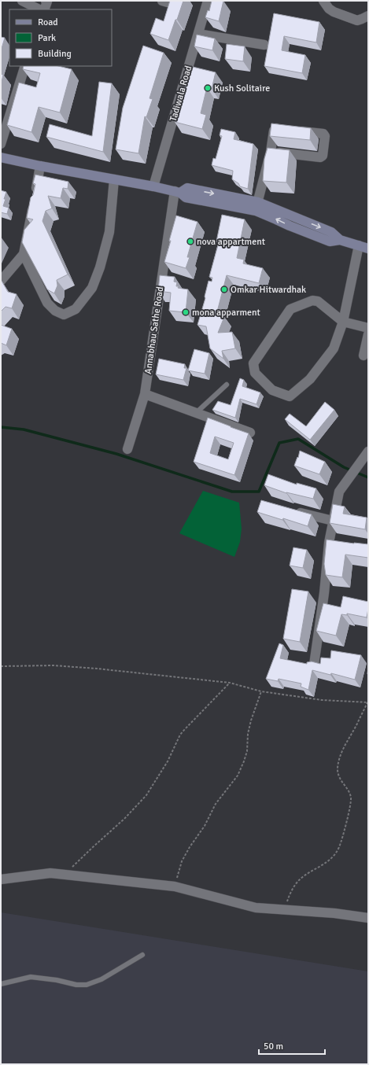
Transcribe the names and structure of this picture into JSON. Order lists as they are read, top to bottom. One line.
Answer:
{"streets":{"street":["Tadiwala Road","Annabhau Sathe Road"]},"places":["Kush Solitaire","nova appartment","Omkar Hitwardhak","mona apparment"],"legend":["Road","Park","Building"],"scale_bar":"50 m"}
